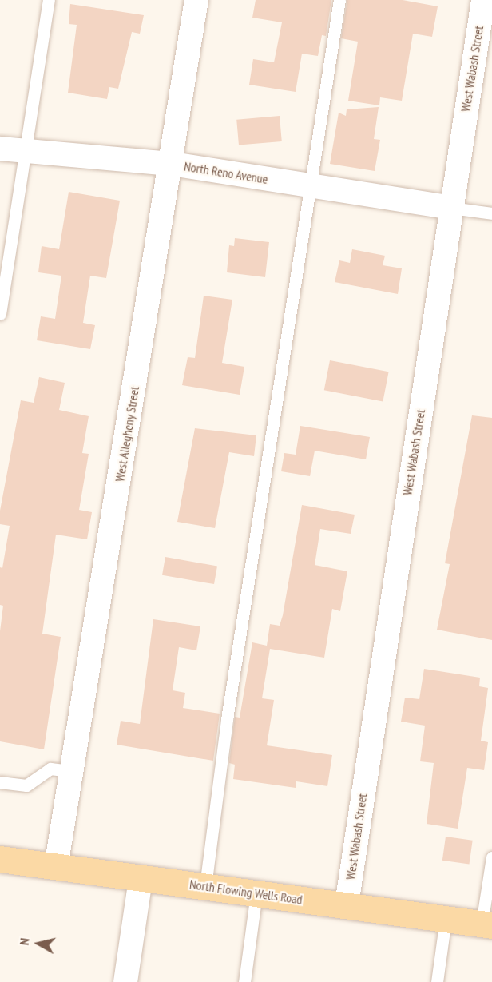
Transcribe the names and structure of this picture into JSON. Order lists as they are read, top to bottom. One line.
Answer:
{"streets":{"main road":["North Flowing Wells Road"],"street":["West Wabash Street","North Reno Avenue","West Allegheny Street"]},"crossings":[["West Wabash Street","North Reno Avenue"],["West Wabash Street","North Flowing Wells Road"],["North Reno Avenue","West Allegheny Street"],["West Allegheny Street","North Flowing Wells Road"]],"north":"left"}
